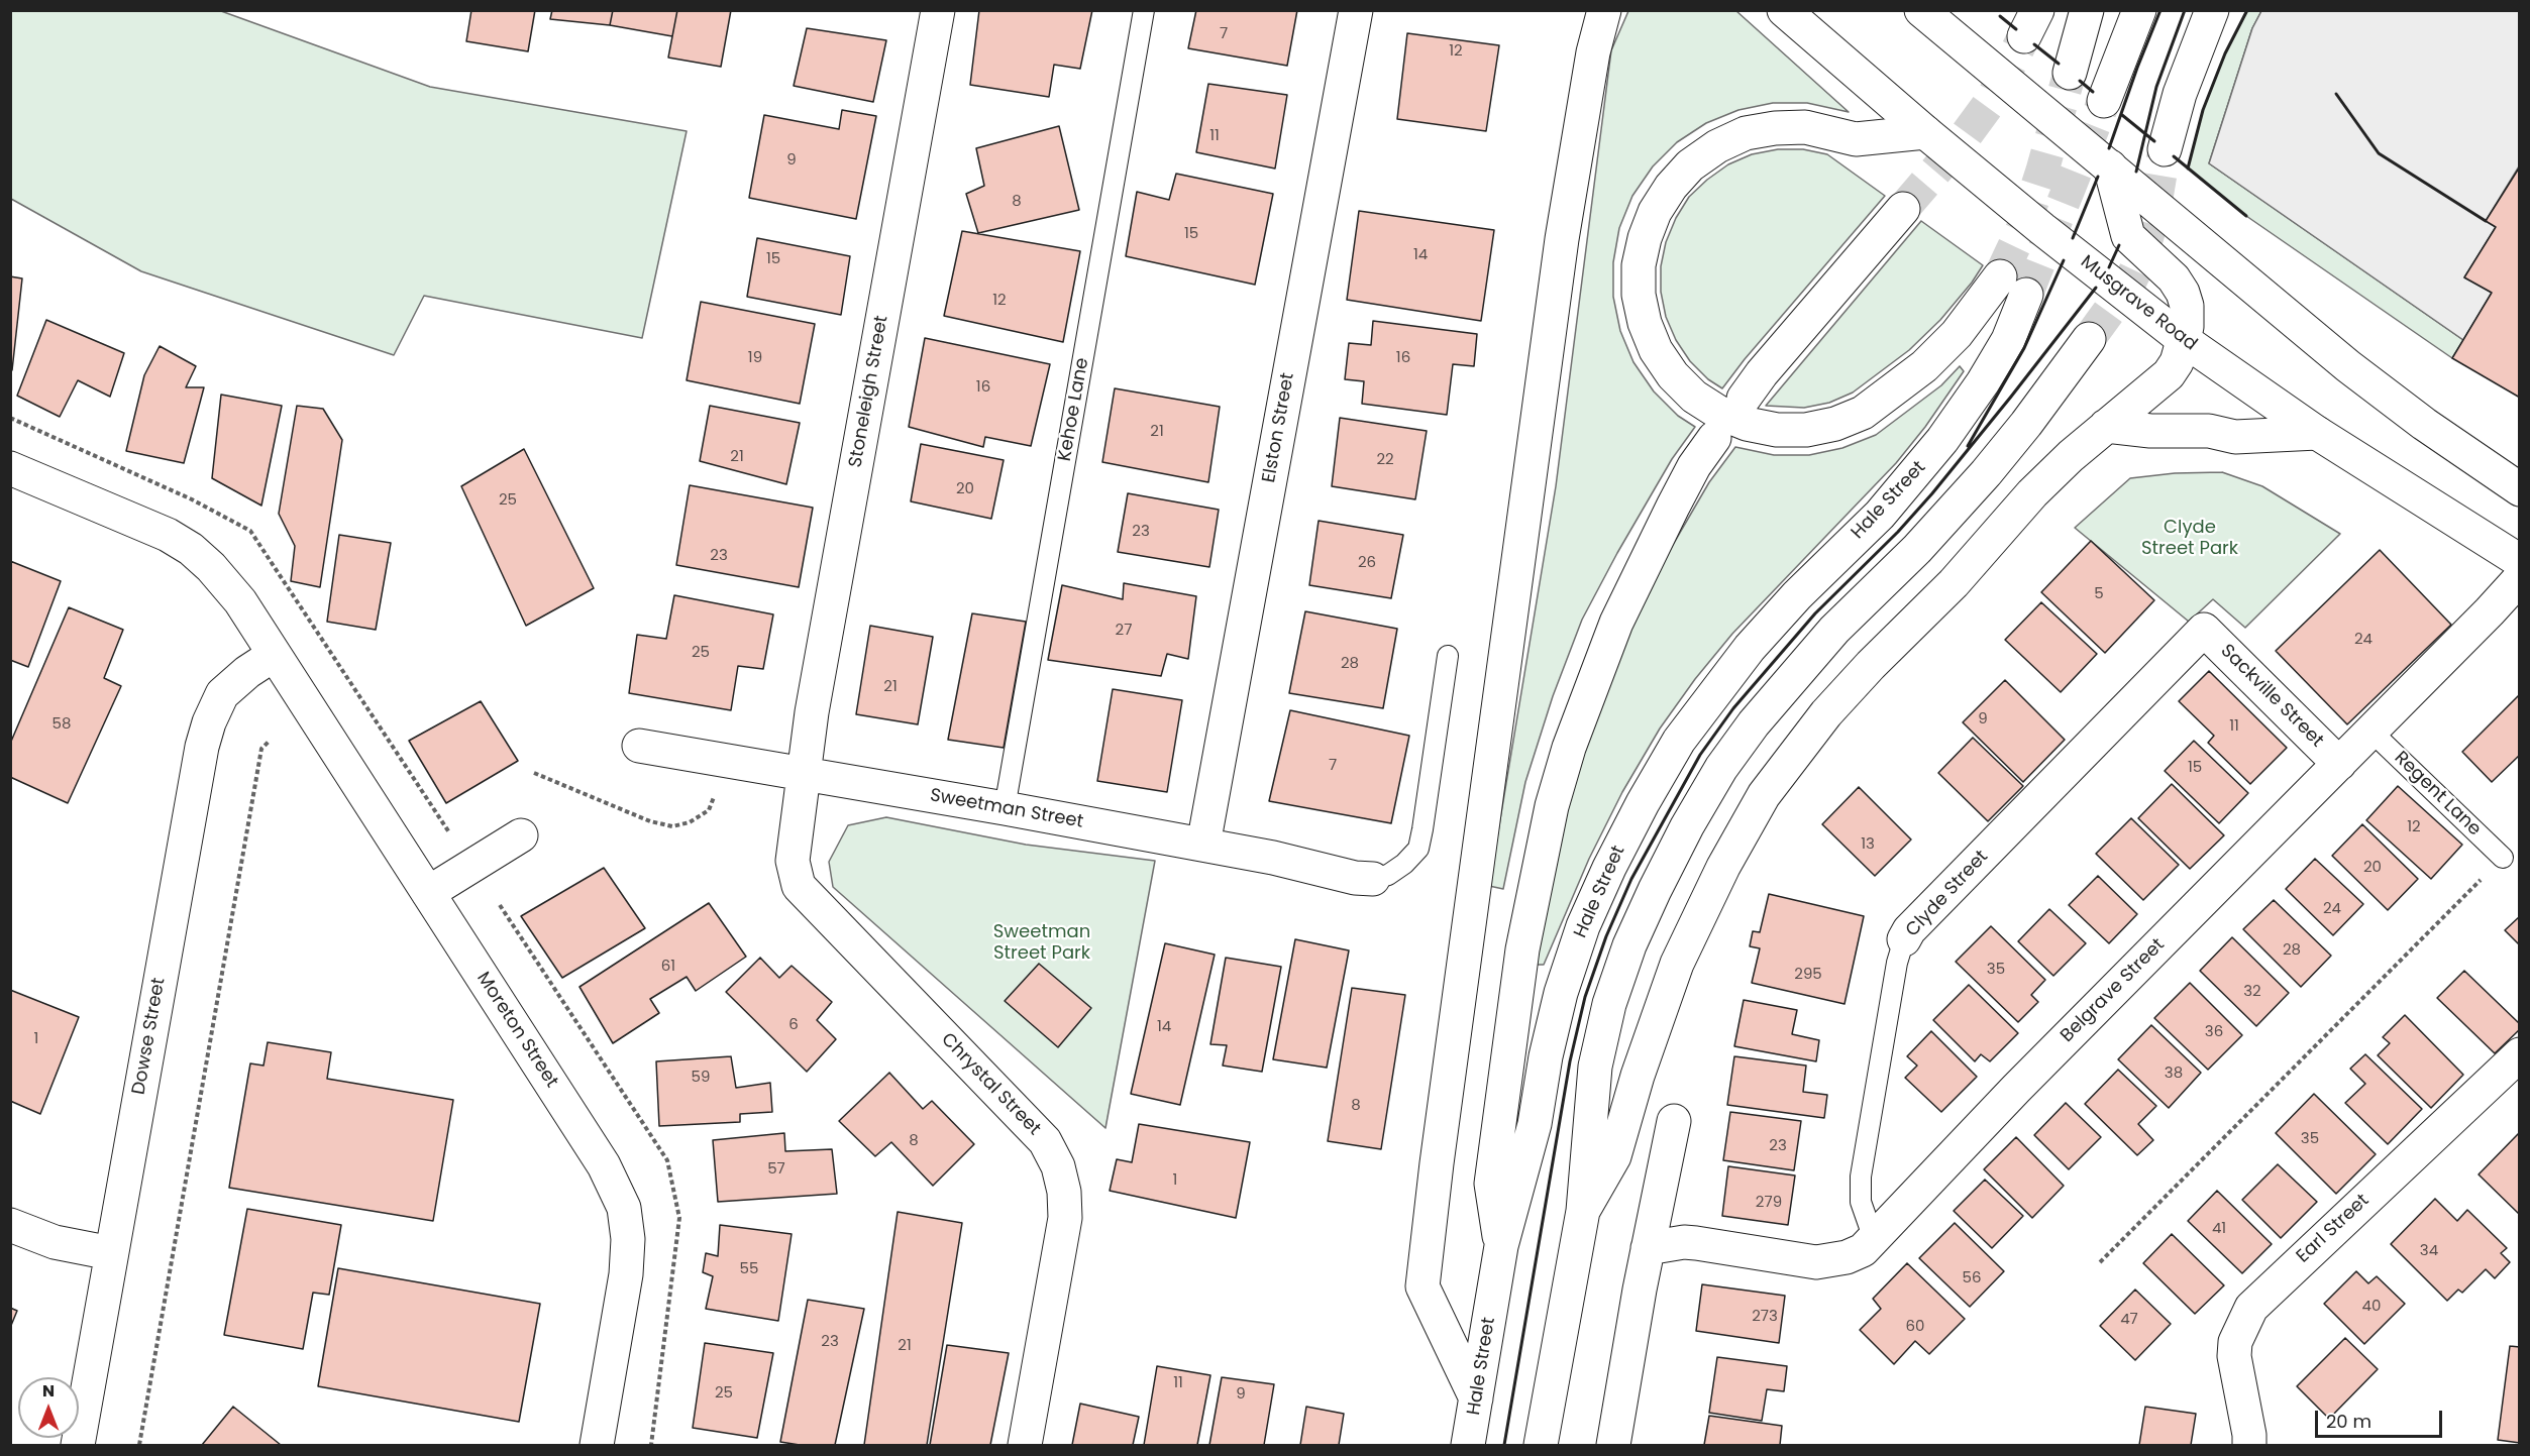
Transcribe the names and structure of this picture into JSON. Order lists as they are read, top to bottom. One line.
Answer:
{"streets":{"main road":["Musgrave Road","Stoneleigh Street","Elston Street","Hale Street","Sackville Street","Sweetman Street","Clyde Street","Belgrave Street","Moreton Street","Dowse Street","Chrystal Street","Earl Street"],"lane":["Kehoe Lane","Regent Lane"]},"crossings":[["Stoneleigh Street","Sweetman Street"],["Stoneleigh Street","Chrystal Street"],["Kehoe Lane","Sweetman Street"],["Elston Street","Sweetman Street"],["Sackville Street","Clyde Street"],["Sackville Street","Belgrave Street"],["Regent Lane","Belgrave Street"],["Sweetman Street","Chrystal Street"],["Clyde Street","Belgrave Street"],["Moreton Street","Dowse Street"]],"parks":["Clyde Street Park","Sweetman Street Park"],"house_numbers":["7","12","11","9","8","15","14","15","12","19","16","16","21","21","22","20","25","23","23","26","5","27","24","25","28","21","9","58","11","7","15","12","13","20","24","28","61","35","295","32","6","14","36","1","38","59","8","35","8","23","57","1","279","41","34","55","56","40","273","47","60","23","21","11","25","9"],"scale_bar":"20 m","north":"top"}
